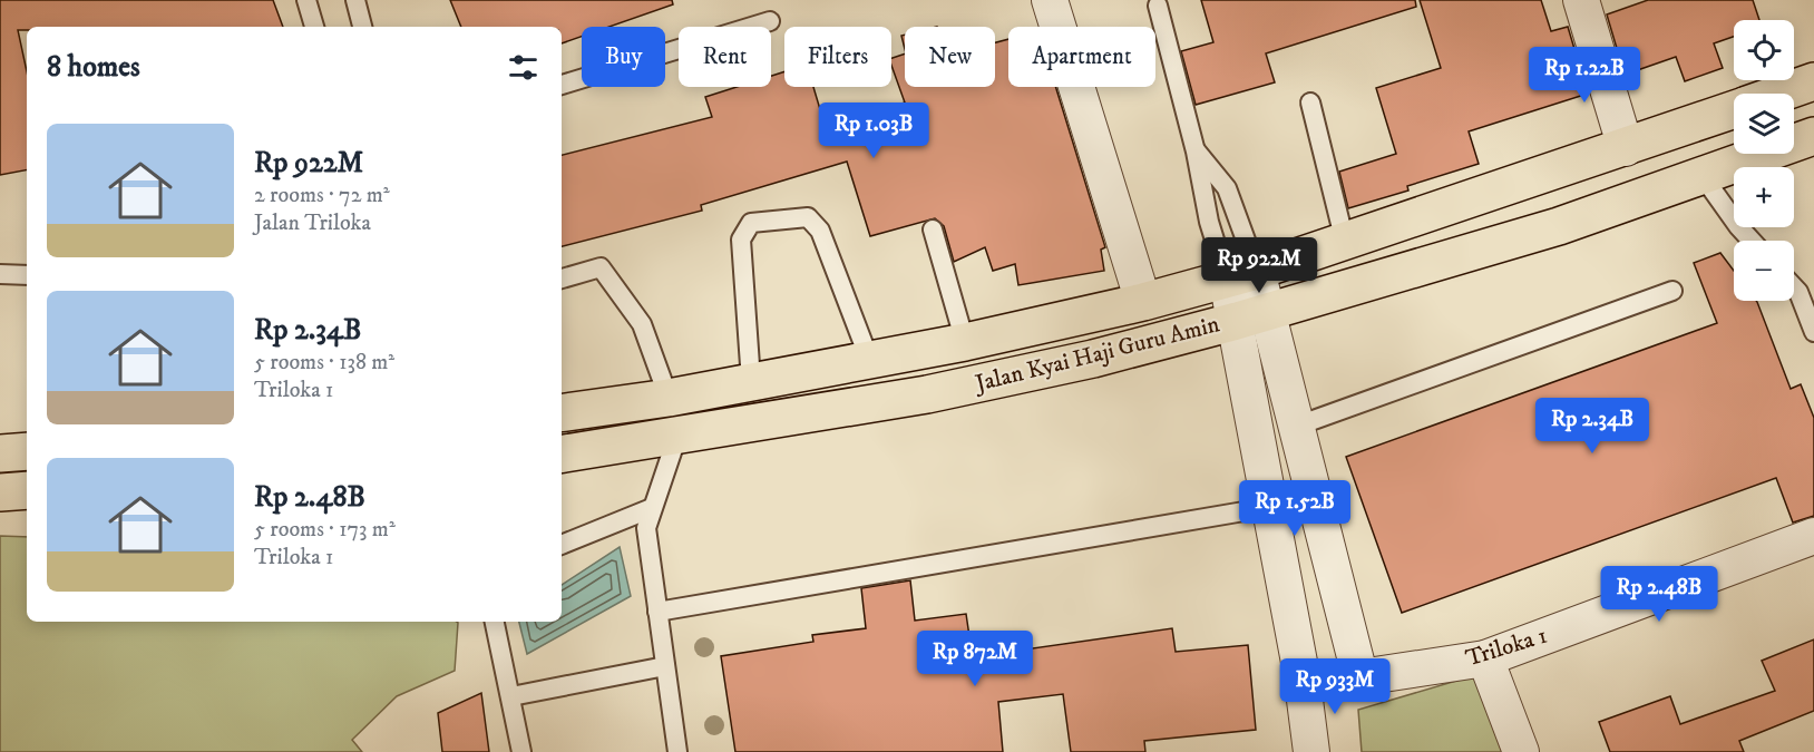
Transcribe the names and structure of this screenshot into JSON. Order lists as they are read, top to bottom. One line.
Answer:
{"streets":{"main road":["Jalan Kyai Haji Guru Amin"],"street":["Triloka 1"]},"page":{"map_buttons":["+","−"],"chip":["Buy","Rent","Filters","New","Apartment"],"heading":"8 homes","price":["Rp 1.22B","Rp 1.03B","Rp 922M","Rp 2.34B","Rp 1.52B","Rp 2.48B","Rp 872M","Rp 933M"],"list":[{"name":"Rp 922M","note":"2 rooms · 72 m² · Jalan Triloka"},{"name":"Rp 2.34B","note":"5 rooms · 138 m² · Triloka 1"},{"name":"Rp 2.48B","note":"5 rooms · 173 m² · Triloka 1"}]}}
